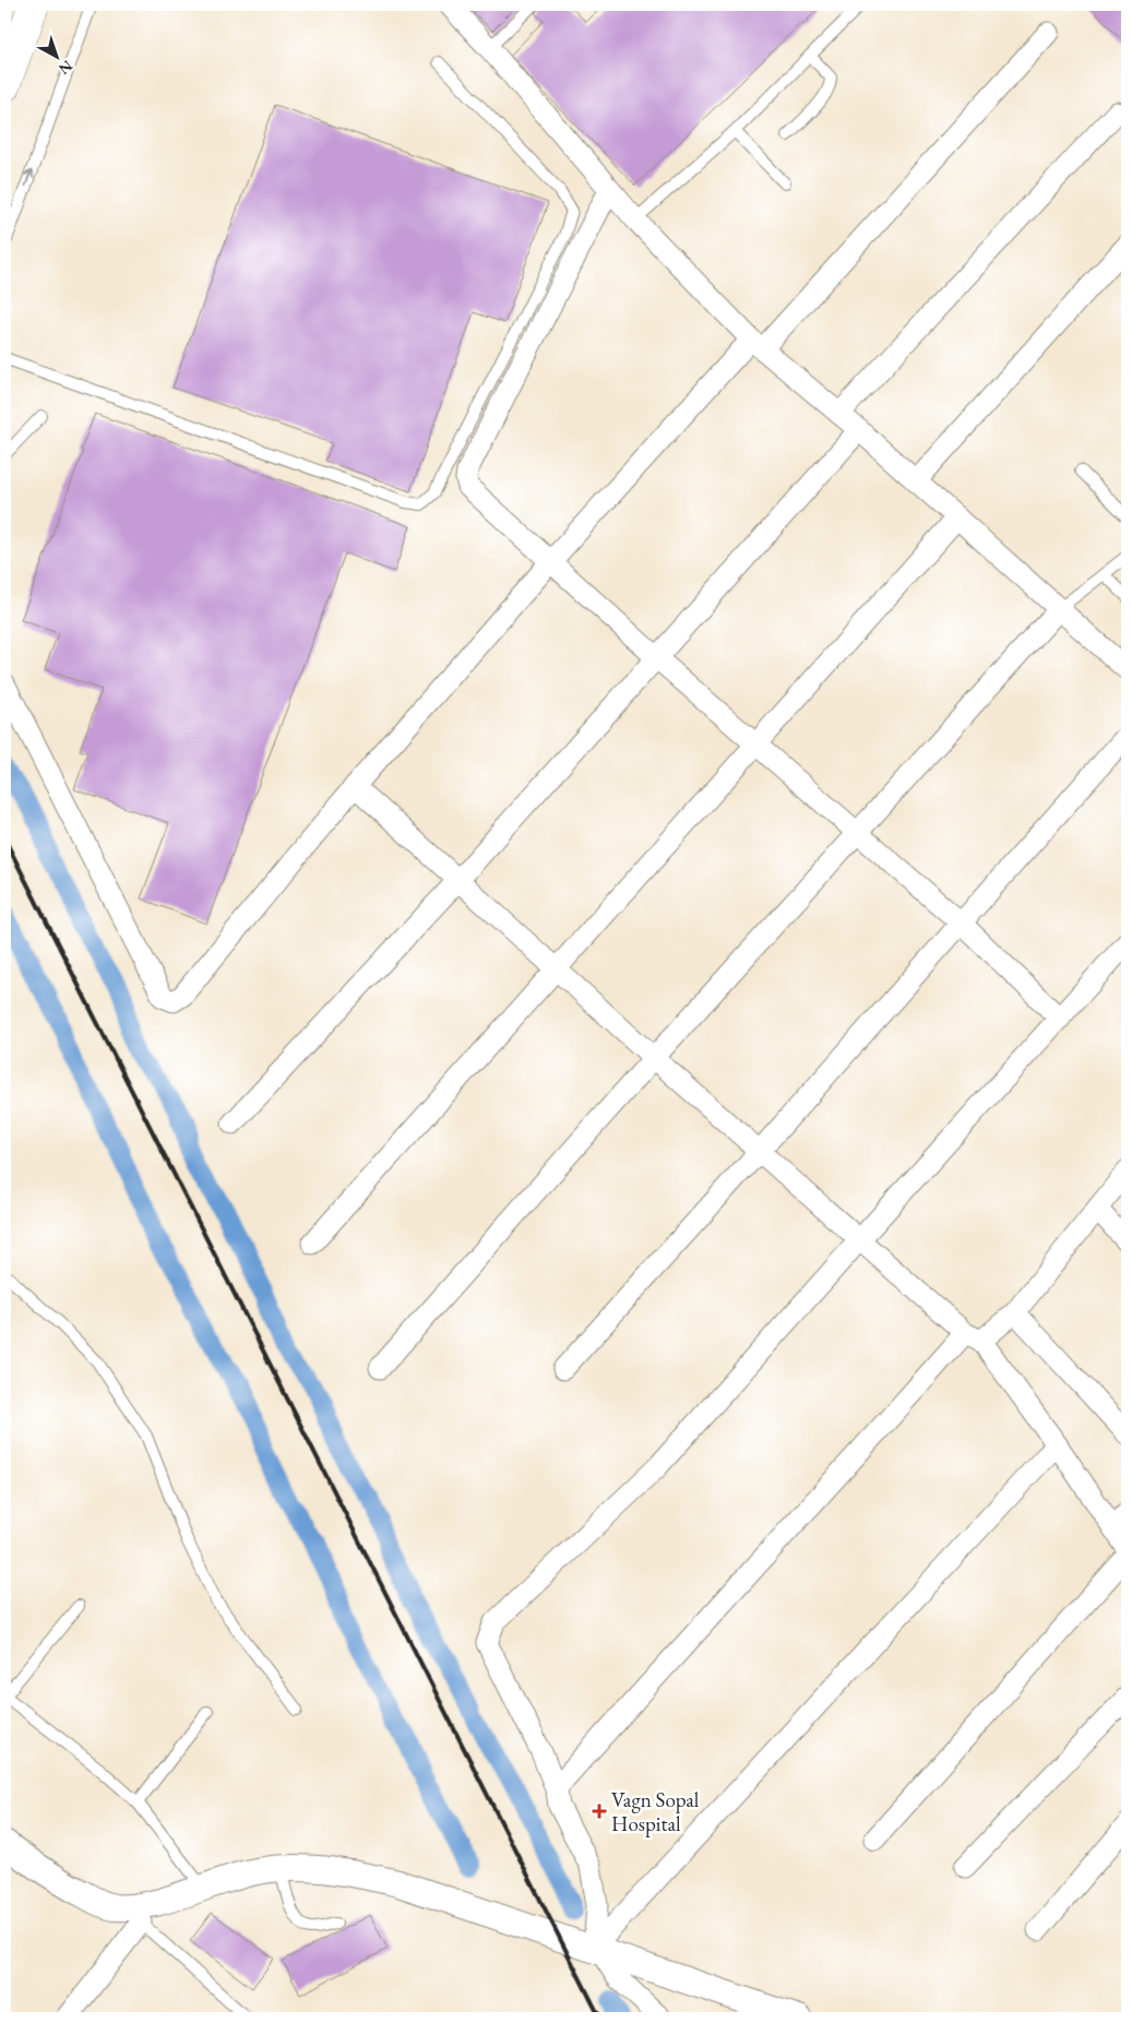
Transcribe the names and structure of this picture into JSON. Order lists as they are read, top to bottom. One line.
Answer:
{"places":{"health":["Vagn Sopal Hospital"]},"north":"bottom right"}
